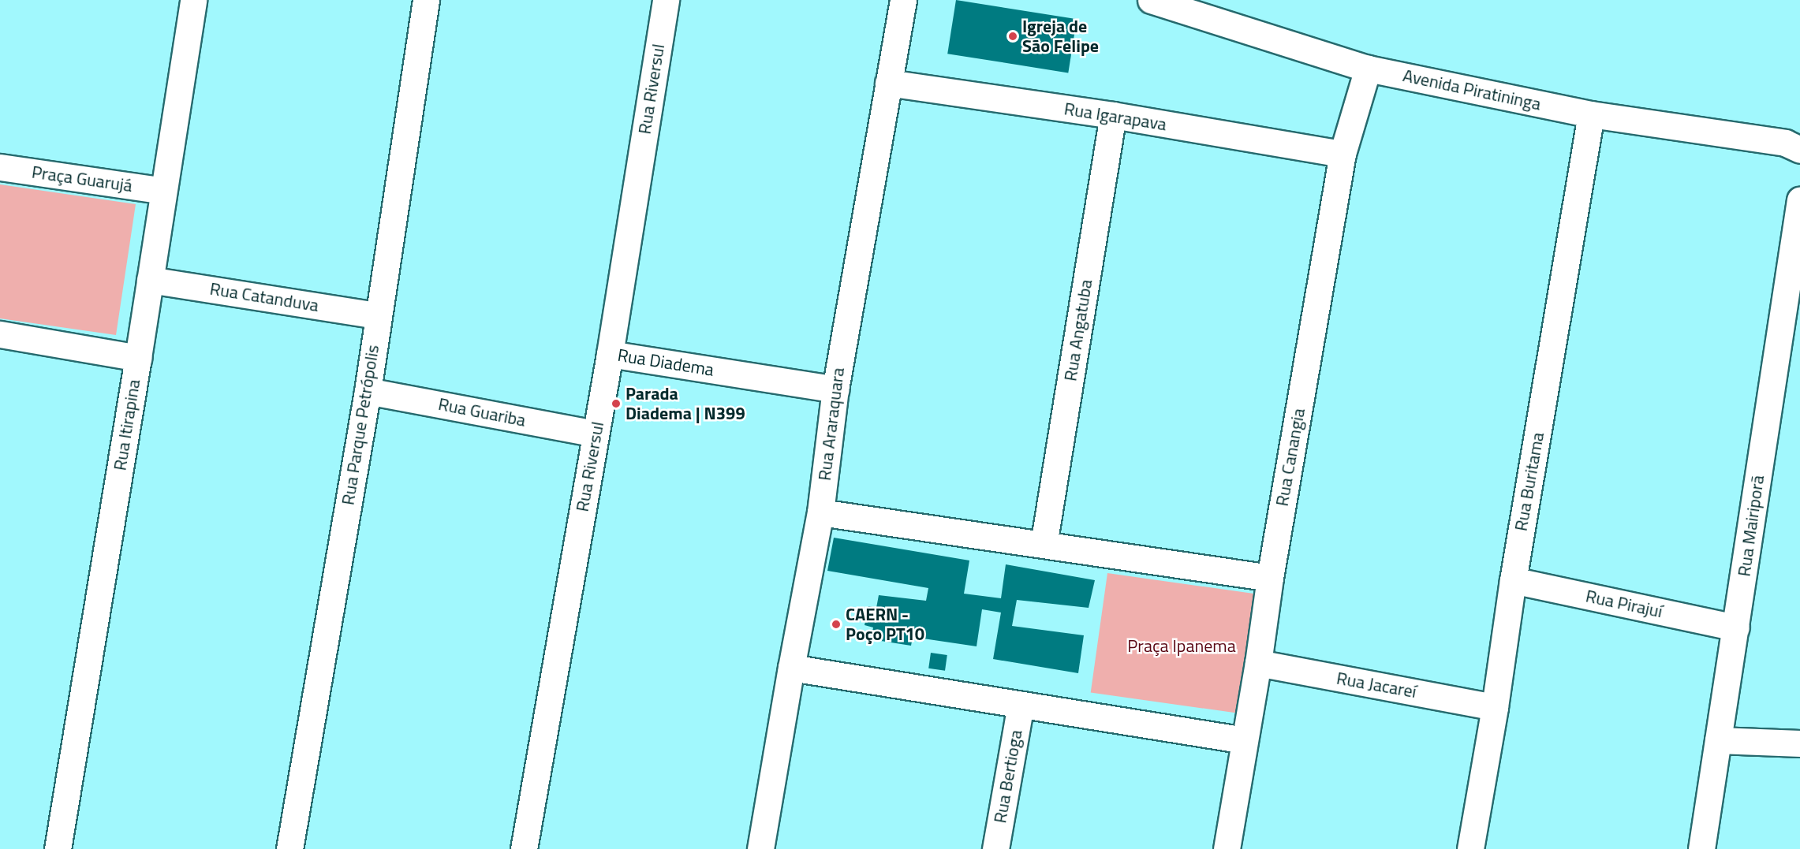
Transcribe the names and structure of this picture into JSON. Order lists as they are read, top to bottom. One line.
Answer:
{"streets":{"street":["Rua Riversul","Avenida Piratininga","Rua Igarapava","Praça Guarujá","Rua Catanduva","Rua Angatuba","Rua Diadema","Rua Guariba","Rua Araraquara","Rua Itirapina","Rua Parque Petrópolis","Rua Canangia","Rua Buritama","Rua Mairiporã","Rua Pirajuí","Rua Jacareí","Rua Bertioga"]},"crossings":[["Rua Riversul","Rua Diadema"],["Rua Riversul","Rua Guariba"],["Avenida Piratininga","Rua Canangia"],["Avenida Piratininga","Rua Buritama"],["Rua Igarapava","Rua Angatuba"],["Rua Igarapava","Rua Araraquara"],["Rua Igarapava","Rua Canangia"],["Praça Guarujá","Rua Itirapina"],["Rua Catanduva","Rua Itirapina"],["Rua Catanduva","Rua Parque Petrópolis"],["Rua Diadema","Rua Araraquara"],["Rua Guariba","Rua Parque Petrópolis"],["Rua Canangia","Rua Jacareí"],["Rua Buritama","Rua Pirajuí"],["Rua Buritama","Rua Jacareí"],["Rua Mairiporã","Rua Pirajuí"]],"parks":["Praça Ipanema"],"places":["Igreja de São Felipe","Parada Diadema | N399","CAERN - Poço PT10"]}
